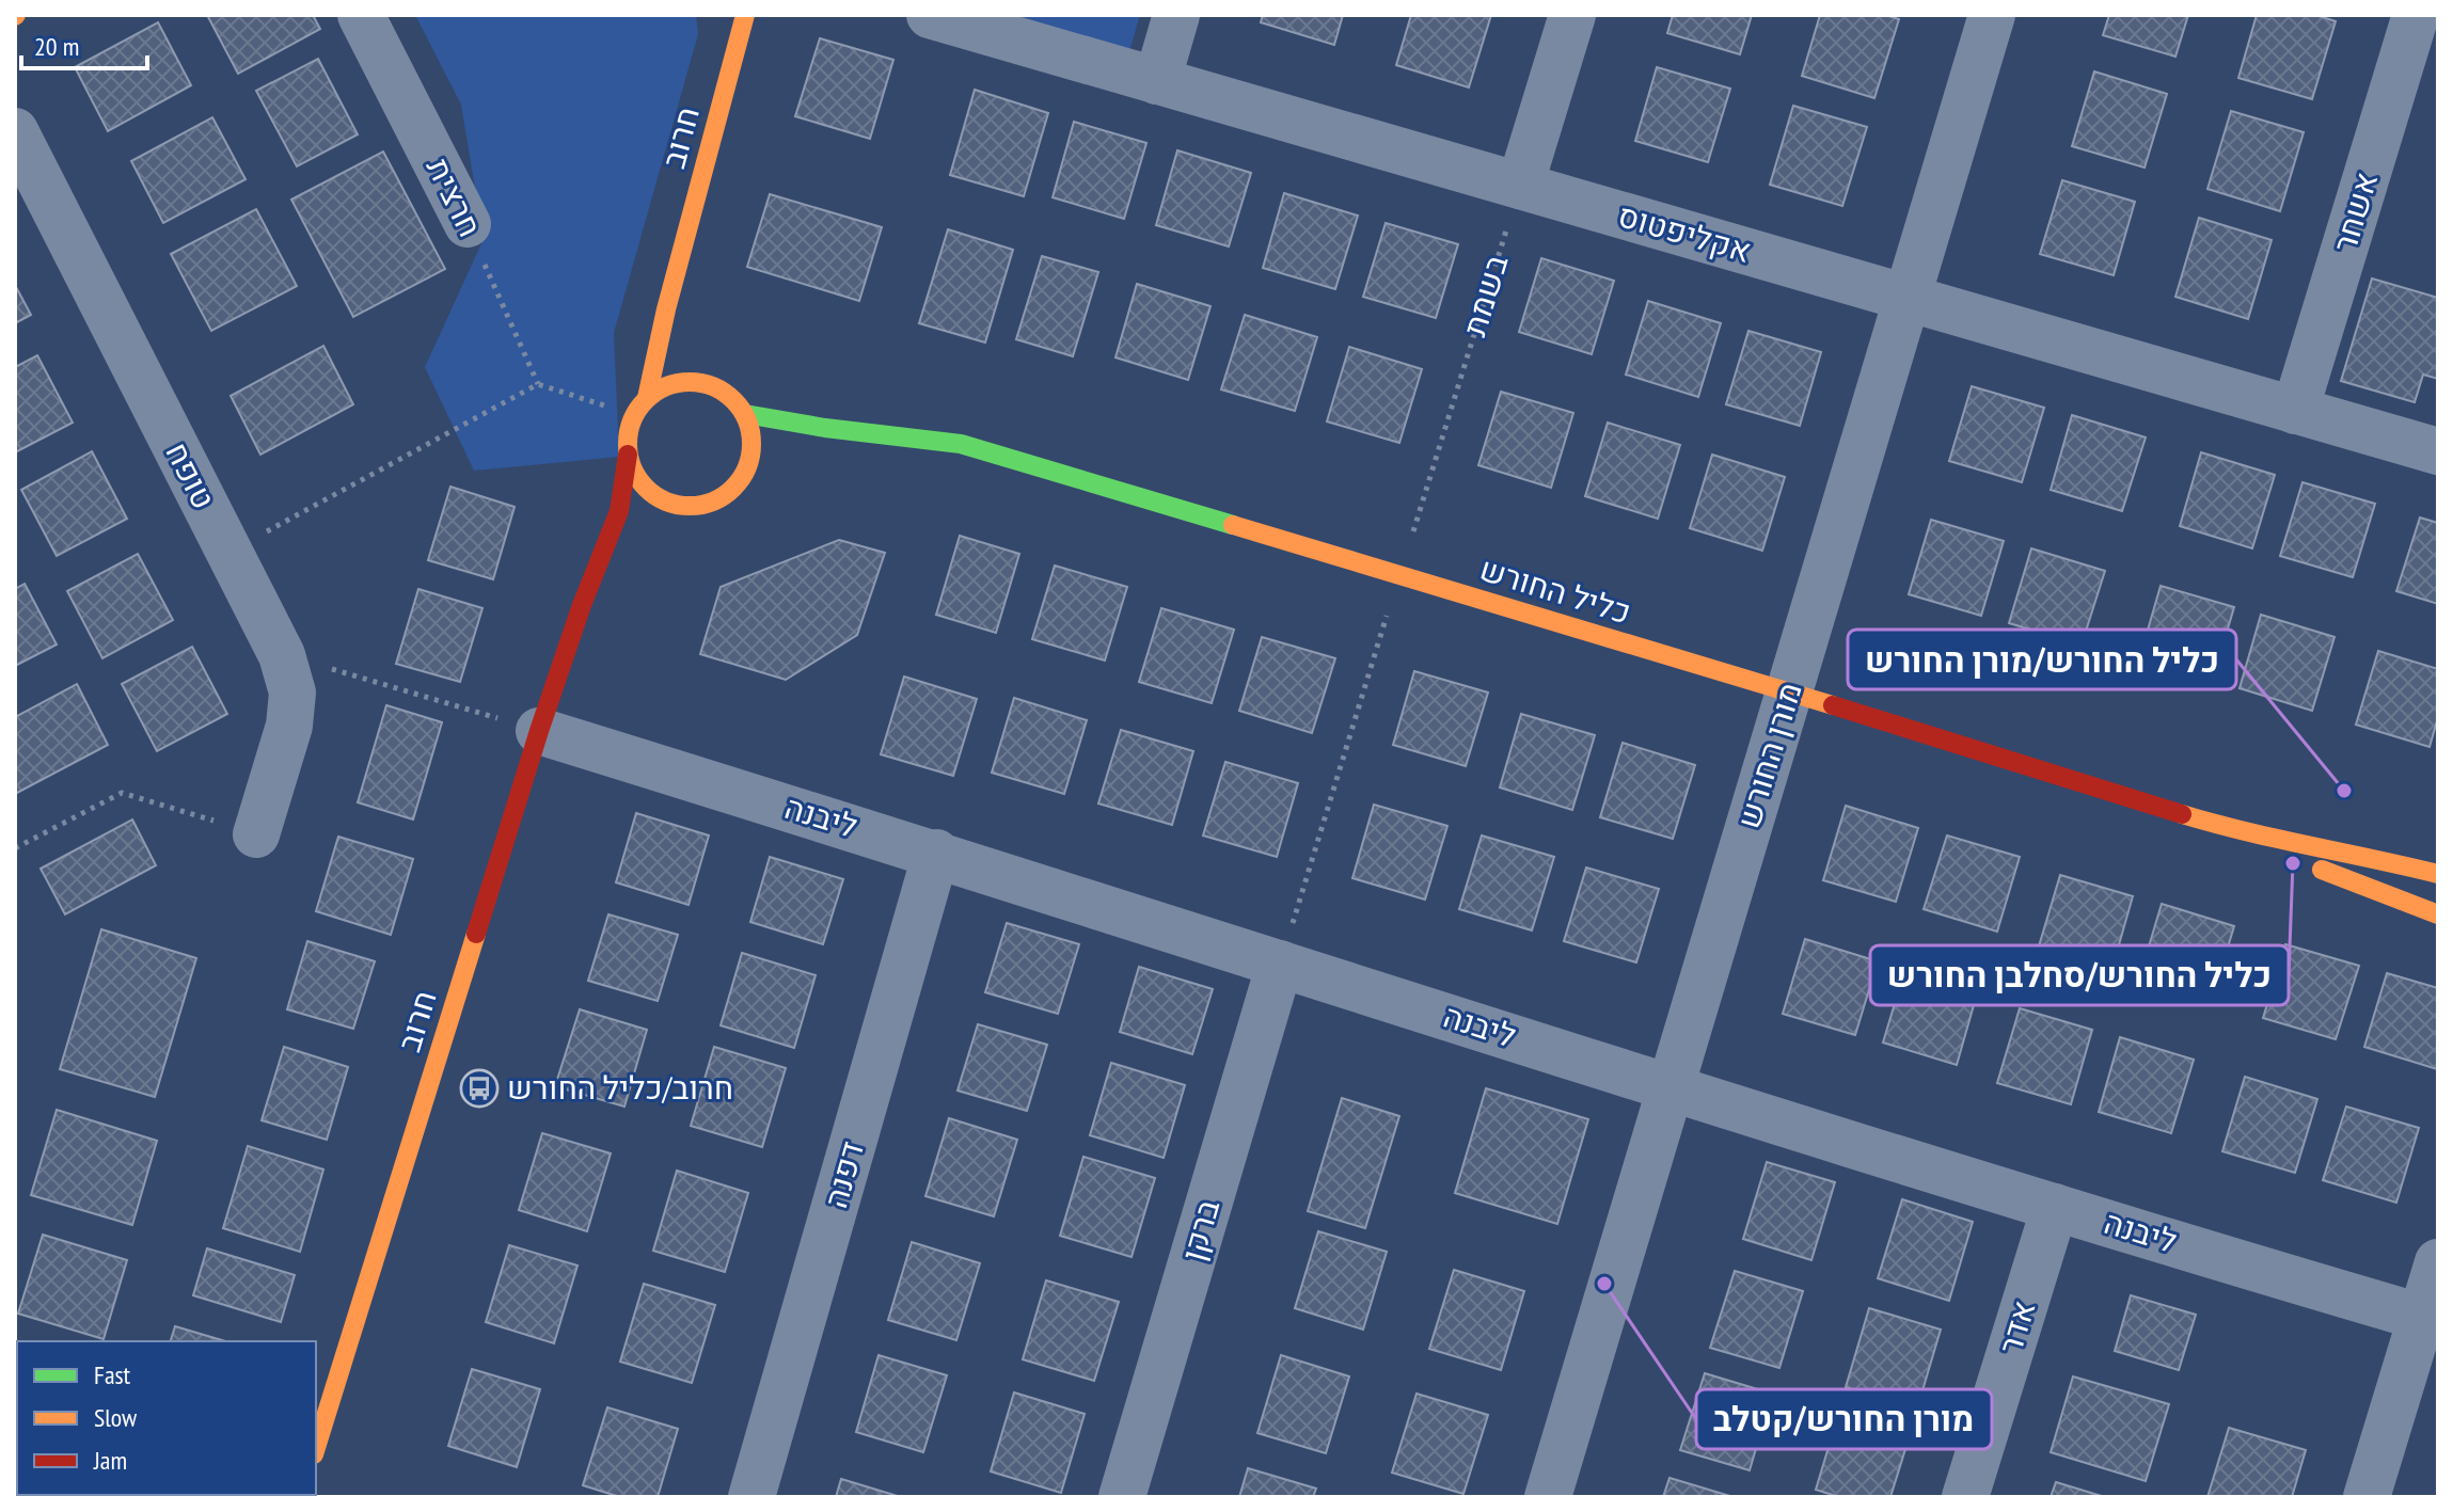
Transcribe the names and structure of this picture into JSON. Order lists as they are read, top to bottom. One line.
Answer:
{"streets":{"street":["חרוב","חרצית","אשחר","אקליפטוס","טופח","כליל החורש","מורן החורש","ליבנה","דפנה","ברקן","אדר"],"path":["בשמת"]},"crossings":[["חרוב","כליל החורש"],["חרוב","ליבנה"],["אשחר","אקליפטוס"],["אקליפטוס","בשמת"],["אקליפטוס","מורן החורש"],["בשמת","כליל החורש"],["בשמת","ליבנה"],["בשמת","ברקן"],["כליל החורש","מורן החורש"],["מורן החורש","ליבנה"],["ליבנה","דפנה"],["ליבנה","ברקן"],["ליבנה","אדר"]],"places":{"other":["כליל החורש/מורן החורש","כליל החורש/סחלבן החורש","מורן החורש/קטלב"],"bus stop":["חרוב/כליל החורש"]},"legend":["Fast","Slow","Jam"],"scale_bar":"20 m"}
